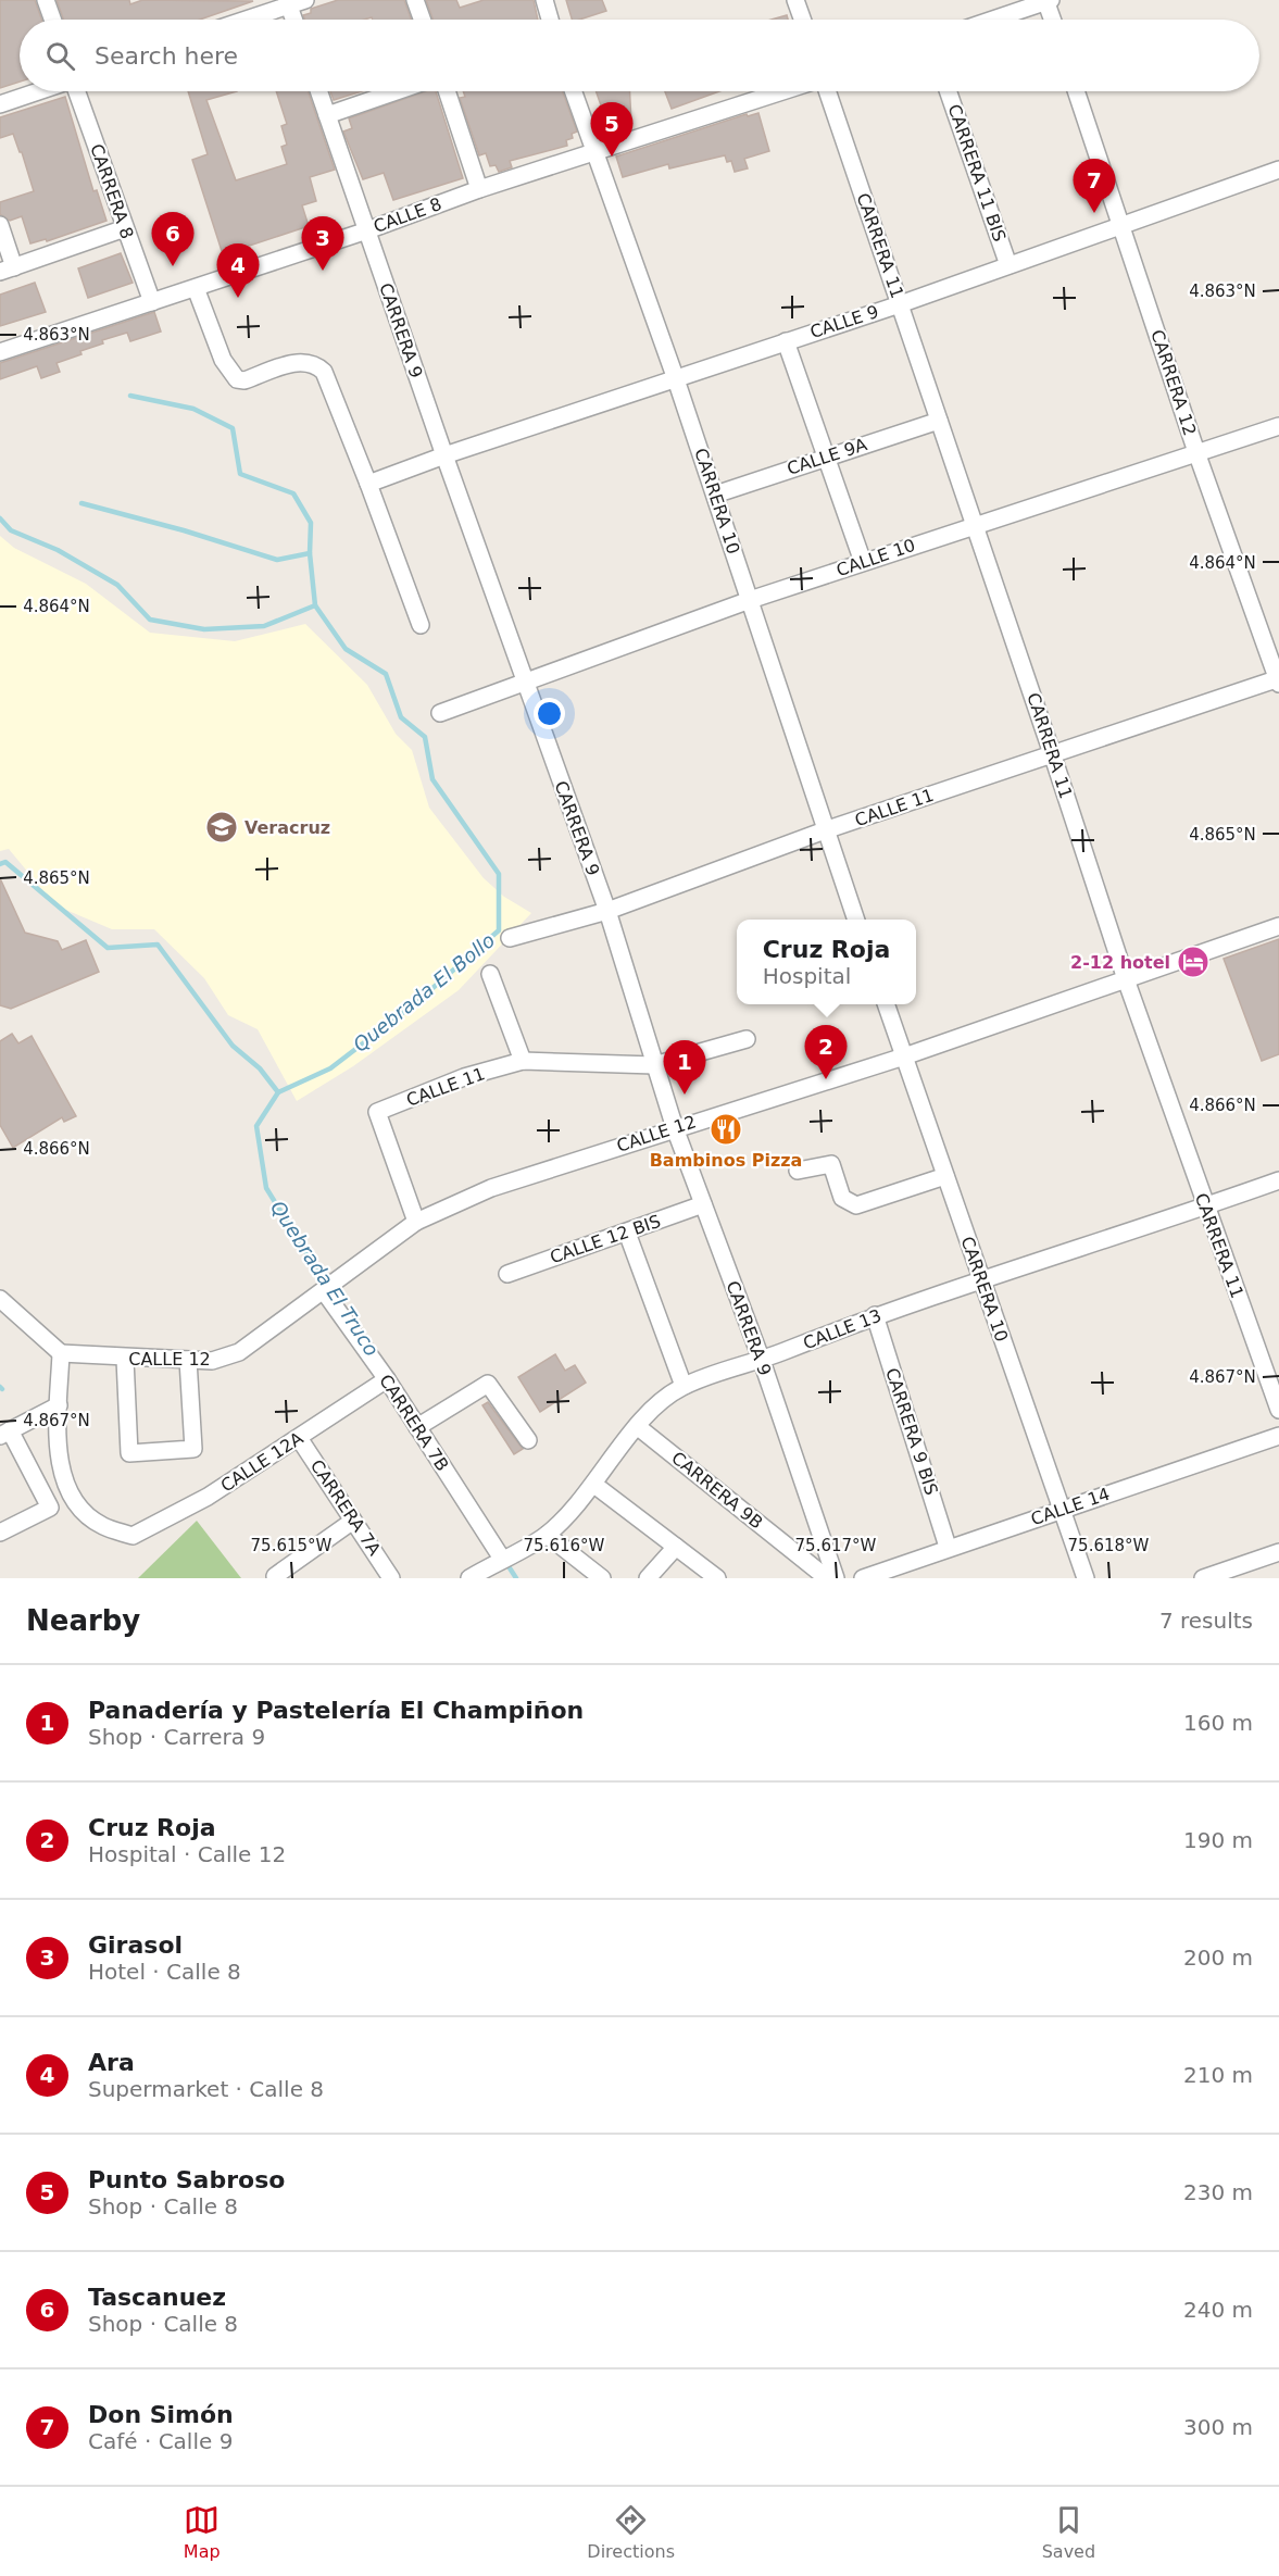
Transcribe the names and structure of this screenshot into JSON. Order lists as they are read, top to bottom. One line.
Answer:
{"streets":{"street":["CARRERA 11 BIS","CARRERA 8","CALLE 8","CARRERA 11","CALLE 9","CARRERA 9","CARRERA 12","CALLE 9A","CARRERA 10","CALLE 10","CALLE 11","CALLE 12","CALLE 12 BIS","CALLE 13","CARRERA 7B","CARRERA 9 BIS","CALLE 12A","CARRERA 9B","CALLE 14","CARRERA 7A"]},"crossings":[["CARRERA 11 BIS","CALLE 9"],["CARRERA 8","CALLE 8"],["CALLE 8","CARRERA 9"],["CALLE 8","CARRERA 10"],["CARRERA 11","CALLE 9"],["CARRERA 11","CALLE 9A"],["CARRERA 11","CALLE 10"],["CARRERA 11","CALLE 11"],["CARRERA 11","CALLE 12"],["CARRERA 11","CALLE 13"],["CALLE 9","CARRERA 9"],["CALLE 9","CARRERA 12"],["CALLE 9","CARRERA 10"],["CARRERA 9","CALLE 10"],["CARRERA 9","CALLE 11"],["CARRERA 9","CALLE 12"],["CARRERA 9","CALLE 12 BIS"],["CARRERA 9","CALLE 13"],["CARRERA 12","CALLE 10"],["CARRERA 12","CALLE 11"],["CALLE 9A","CARRERA 10"],["CARRERA 10","CALLE 10"],["CARRERA 10","CALLE 11"],["CARRERA 10","CALLE 12"],["CARRERA 10","CALLE 13"],["CARRERA 10","CALLE 14"],["CALLE 11","CALLE 12"],["CALLE 12","CARRERA 7B"],["CALLE 13","CARRERA 7B"],["CALLE 13","CARRERA 9 BIS"],["CALLE 13","CARRERA 9B"],["CARRERA 7B","CALLE 12A"],["CARRERA 9 BIS","CALLE 14"],["CALLE 12A","CARRERA 7A"]],"water":["Quebrada El Bollo","Quebrada El Truco"],"places":{"school or university":["Veracruz"],"hotel":["2-12 hotel"],"restaurant":["Bambinos Pizza"]},"page":{"search":"Search here","pins":["5","7","6","3","4","2","1"],"popup":["Cruz Roja","Hospital"],"heading":["Nearby","7 results"],"list":[{"mark":"1","name":"Panadería y Pastelería El Champiñon","note":"Shop · Carrera 9","value":"160 m"},{"mark":"2","name":"Cruz Roja","note":"Hospital · Calle 12","value":"190 m"},{"mark":"3","name":"Girasol","note":"Hotel · Calle 8","value":"200 m"},{"mark":"4","name":"Ara","note":"Supermarket · Calle 8","value":"210 m"},{"mark":"5","name":"Punto Sabroso","note":"Shop · Calle 8","value":"230 m"},{"mark":"6","name":"Tascanuez","note":"Shop · Calle 8","value":"240 m"},{"mark":"7","name":"Don Simón","note":"Café · Calle 9","value":"300 m"}],"nav":["Map","Directions","Saved"]},"coordinates":["4.863°N","4.864°N","4.865°N","4.866°N","4.867°N","75.615°W","75.616°W","75.617°W","75.618°W"]}
